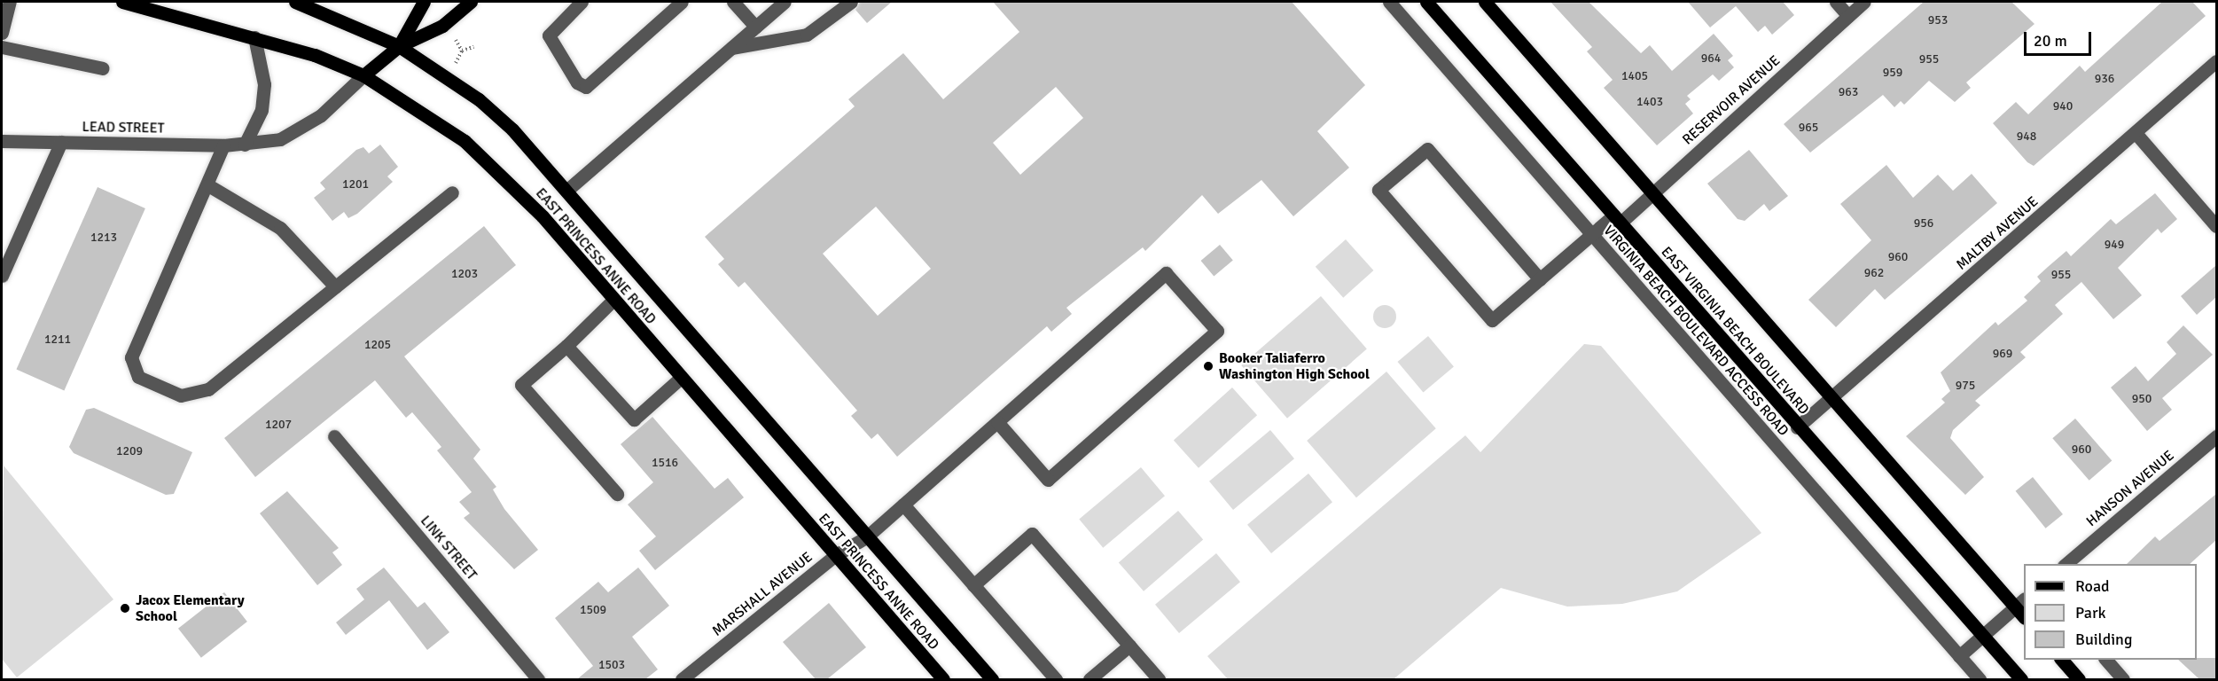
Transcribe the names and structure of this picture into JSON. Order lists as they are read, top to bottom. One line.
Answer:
{"streets":{"main road":["EAST PRINCESS ANNE ROAD","EAST VIRGINIA BEACH BOULEVARD"],"street":["RESERVOIR AVENUE","LEAD STREET","MALTBY AVENUE","VIRGINIA BEACH BOULEVARD ACCESS ROAD","HANSON AVENUE","LINK STREET","MARSHALL AVENUE"]},"crossings":[["RESERVOIR AVENUE","VIRGINIA BEACH BOULEVARD ACCESS ROAD"],["RESERVOIR AVENUE","EAST VIRGINIA BEACH BOULEVARD"],["LEAD STREET","EAST PRINCESS ANNE ROAD"],["MALTBY AVENUE","EAST VIRGINIA BEACH BOULEVARD"],["EAST PRINCESS ANNE ROAD","MARSHALL AVENUE"]],"places":["Booker Taliaferro Washington High School","Jacox Elementary School"],"house_numbers":["953","964","955","959","1405","936","963","1403","940","965","948","1201","956","1213","949","960","962","1203","955","1211","1205","969","975","950","1207","960","1209","1516","1509","1503"],"legend":["Road","Park","Building"],"scale_bar":"20 m"}
